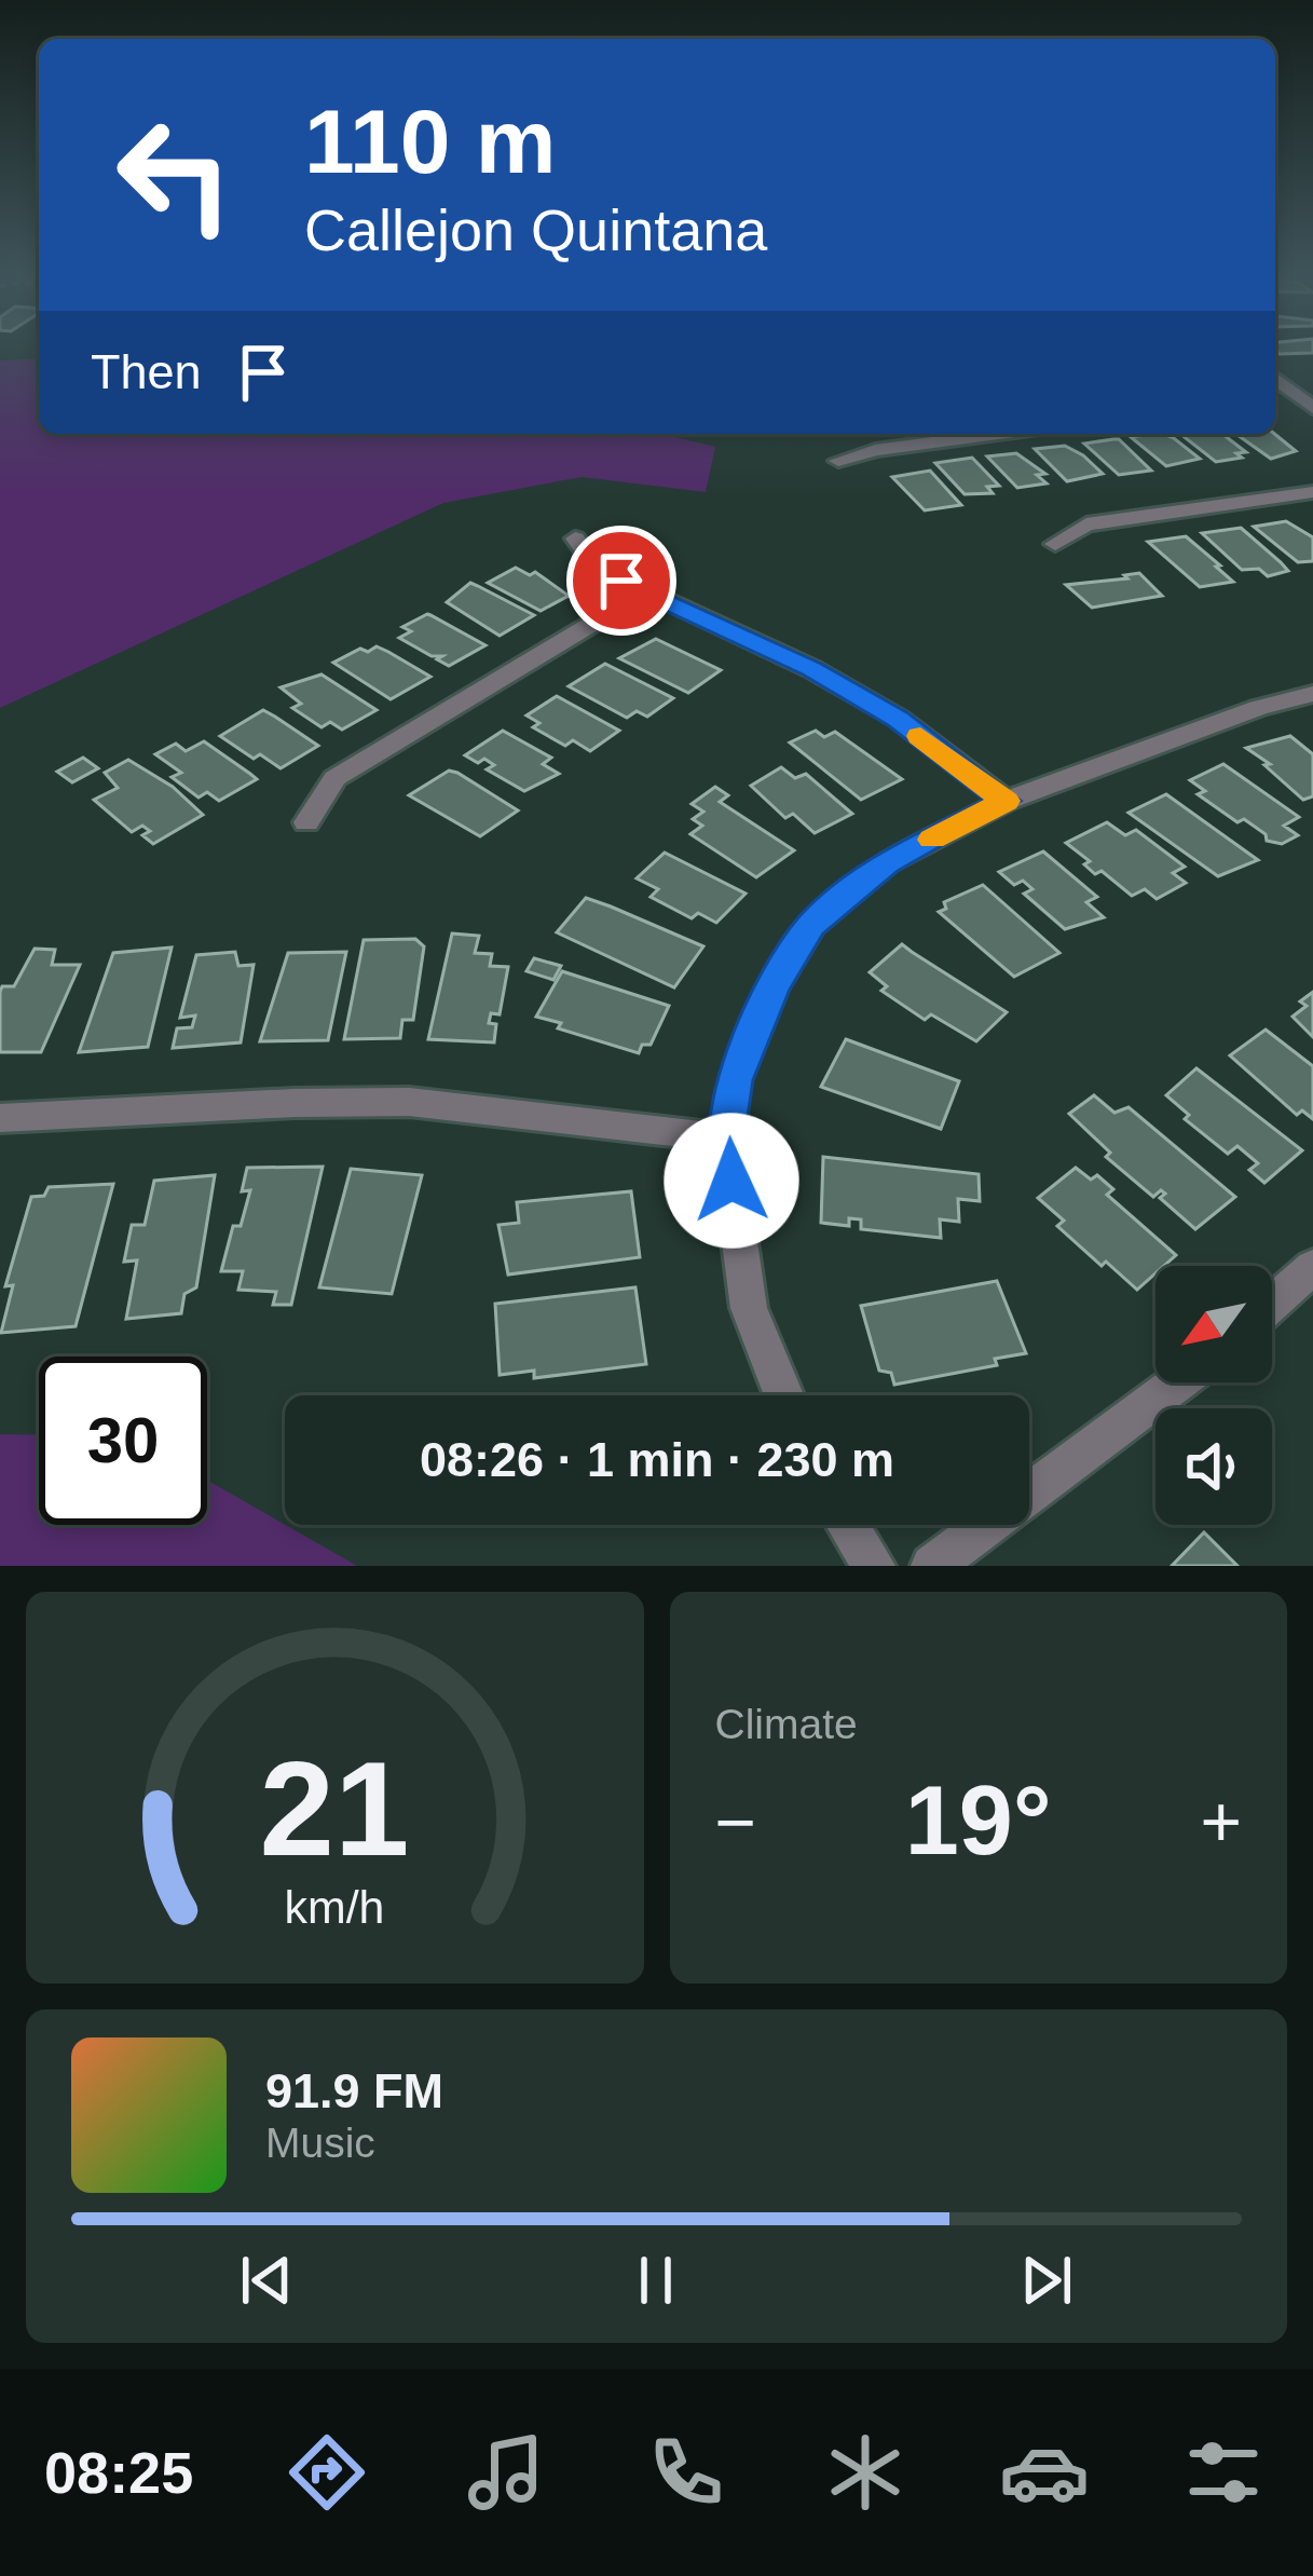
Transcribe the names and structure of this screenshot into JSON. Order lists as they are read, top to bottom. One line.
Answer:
{"north":"bottom left","page":{"turn":["110 m","Callejon Quintana"],"then":"Then","limit":"30","trip":"08:26 · 1 min · 230 m","tile":"Climate","heat":["−","19°","+"],"song":["91.9 FM","Music"],"tabs":"08:25","gauge":["21","km/h"]}}
